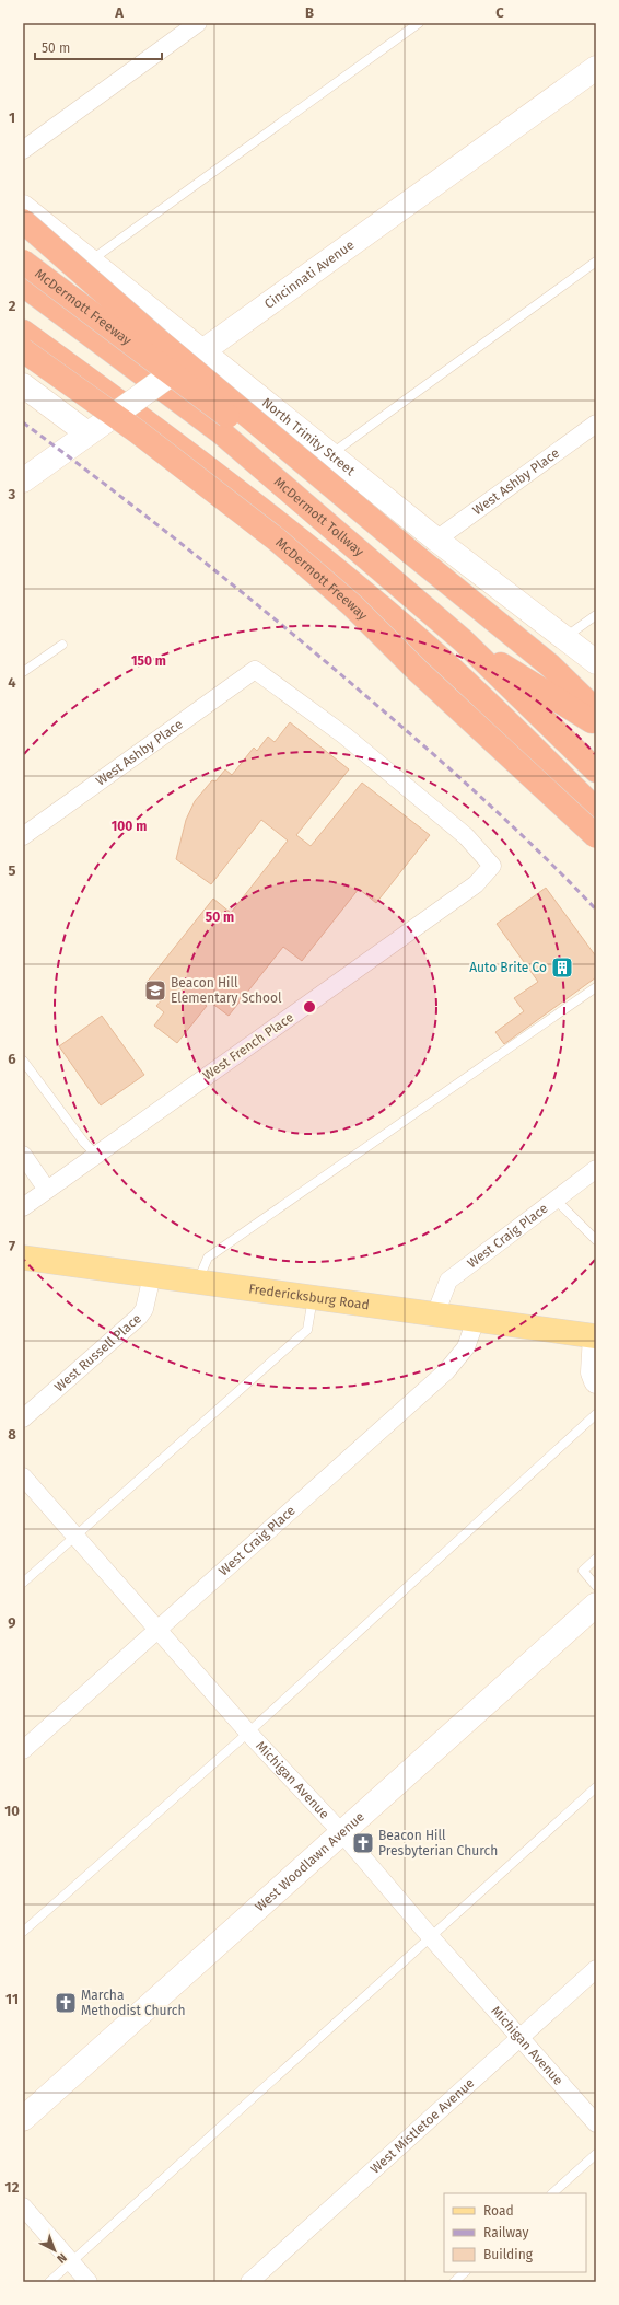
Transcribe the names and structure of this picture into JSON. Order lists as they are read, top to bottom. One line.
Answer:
{"streets":{"highway":["McDermott Freeway","McDermott Tollway"],"main road":["Fredericksburg Road"],"street":["Cincinnati Avenue","North Trinity Street","West Ashby Place","West French Place","West Craig Place","West Russell Place","Michigan Avenue","West Woodlawn Avenue","West Mistletoe Avenue"]},"crossings":[["Cincinnati Avenue","North Trinity Street"],["North Trinity Street","West Ashby Place"],["West Ashby Place","West French Place"],["West Craig Place","Fredericksburg Road"],["West Craig Place","Michigan Avenue"],["Fredericksburg Road","West Russell Place"],["Michigan Avenue","West Woodlawn Avenue"],["Michigan Avenue","West Mistletoe Avenue"]],"places":{"building":["Auto Brite Co"],"school or university":["Beacon Hill Elementary School"],"church":["Beacon Hill Presbyterian Church","Marcha Methodist Church"]},"legend":["Road","Railway","Building"],"scale_bar":"50 m","north":"bottom right","grid":{"columns":["A","B","C"],"rows":["1","2","3","4","5","6","7","8","9","10","11","12"]},"rings":["150 m","100 m","50 m"]}
